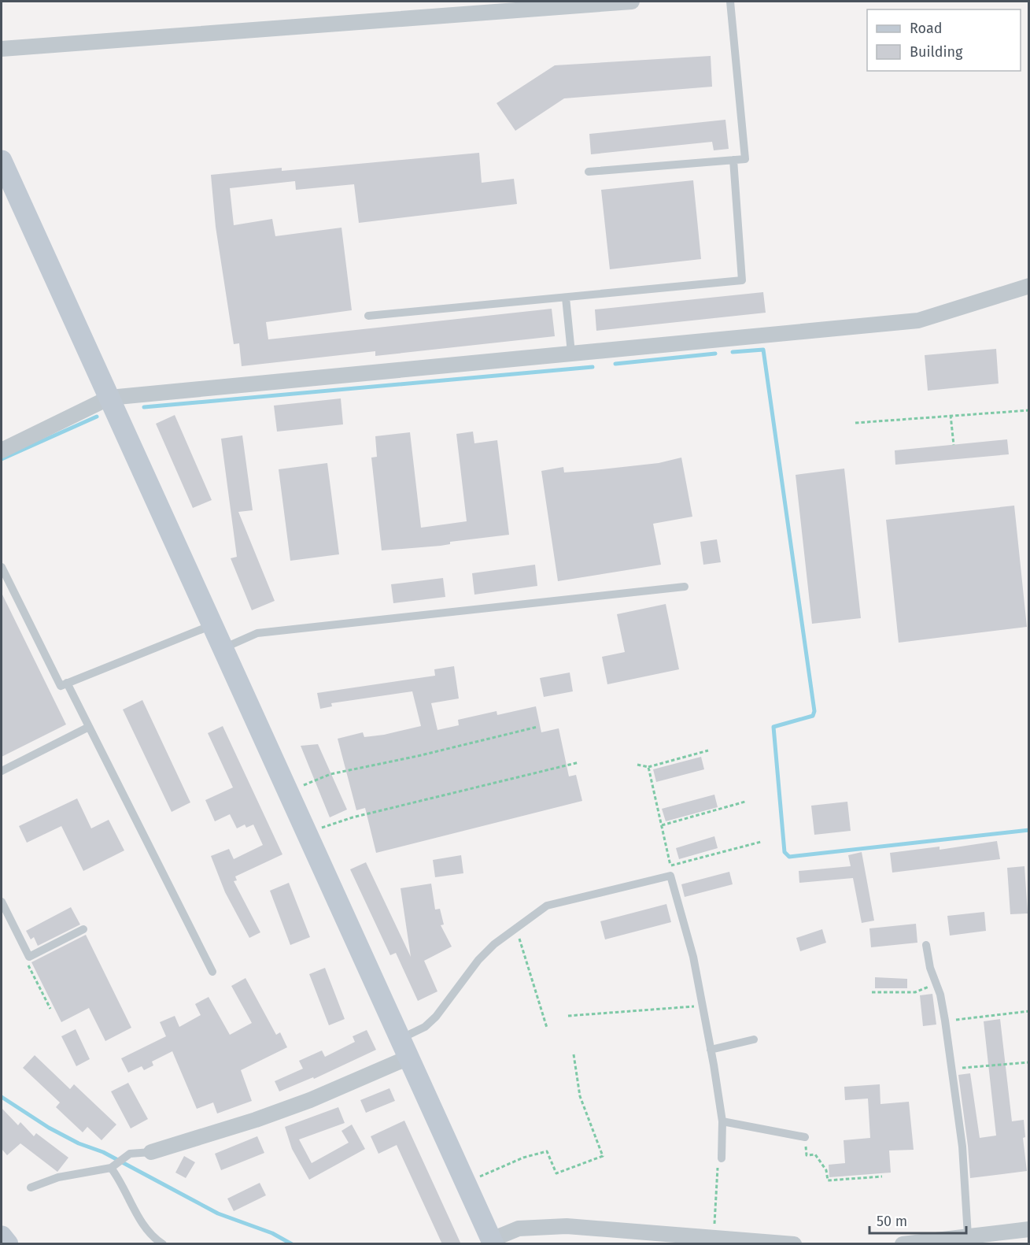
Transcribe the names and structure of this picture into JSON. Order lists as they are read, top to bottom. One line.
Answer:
{"legend":["Road","Building"],"scale_bar":"50 m"}
